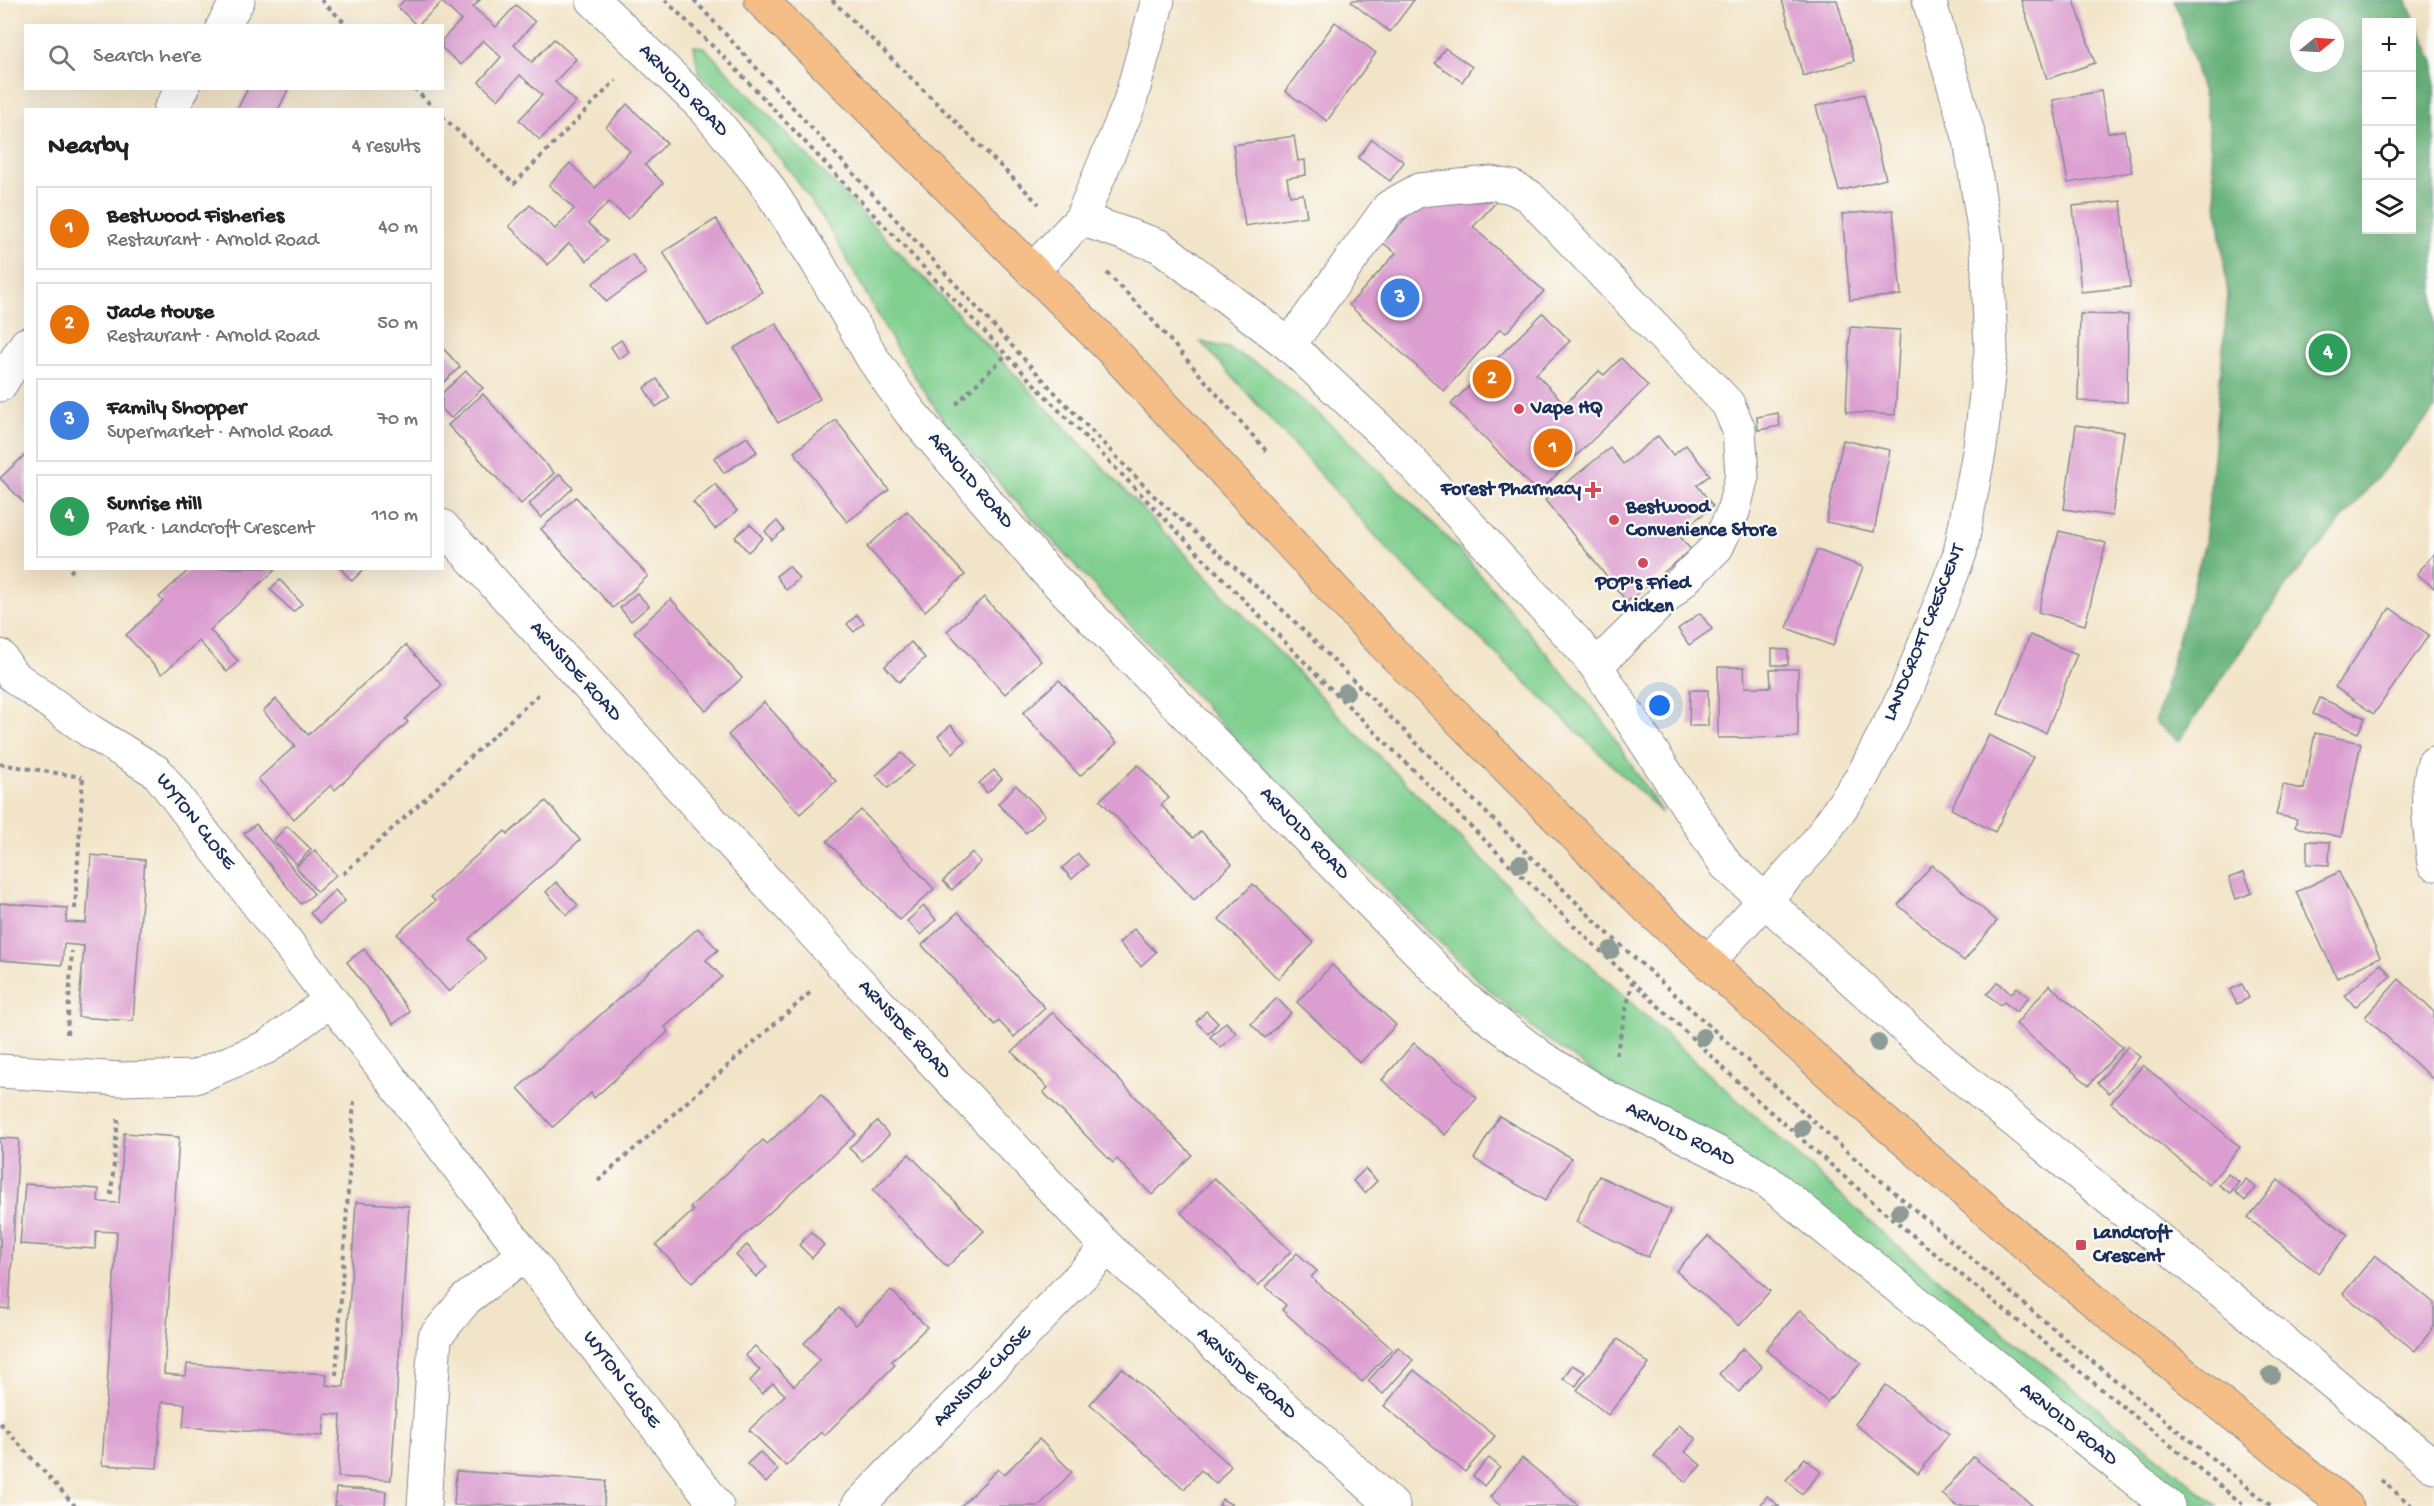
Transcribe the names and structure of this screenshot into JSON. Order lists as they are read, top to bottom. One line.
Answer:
{"streets":{"street":["ARNOLD ROAD","LANDCROFT CRESCENT","ARNSIDE ROAD","WYTON CLOSE","ARNSIDE CLOSE"]},"crossings":[["ARNSIDE ROAD","ARNSIDE CLOSE"]],"places":{"other":["Vape HQ","Bestwood Convenience Store","POP's Fried Chicken"],"health":["Forest Pharmacy"],"transit":["Landcroft Crescent"]},"north":"right","page":{"map_buttons":["+","−"],"search":"Search here","heading":["Nearby","4 results"],"list":[{"mark":"1","name":"Bestwood Fisheries","note":"Restaurant · Arnold Road","value":"40 m"},{"mark":"2","name":"Jade House","note":"Restaurant · Arnold Road","value":"50 m"},{"mark":"3","name":"Family Shopper","note":"Supermarket · Arnold Road","value":"70 m"},{"mark":"4","name":"Sunrise Hill","note":"Park · Landcroft Crescent","value":"110 m"}],"pins":["3","4","2","1"]}}
